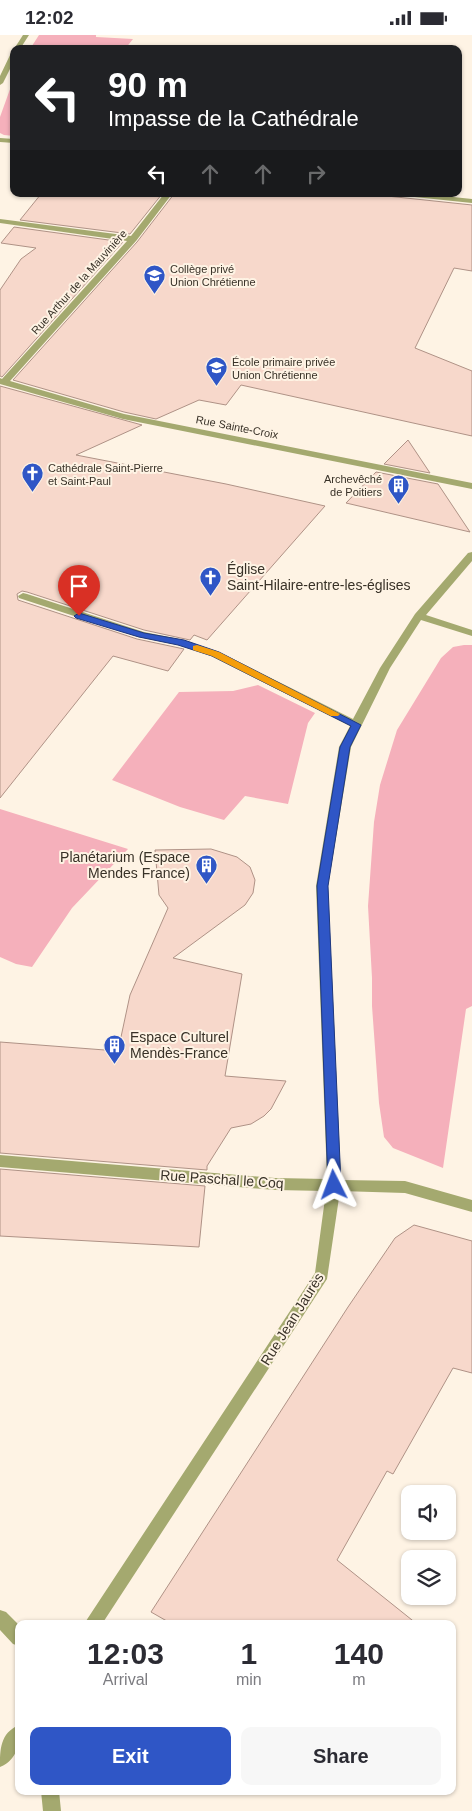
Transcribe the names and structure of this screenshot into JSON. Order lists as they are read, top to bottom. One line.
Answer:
{"streets":{"street":["Rue Arthur de la Mauvinière","Rue Sainte-Croix","Rue Paschal le Coq","Rue Jean Jaurès"]},"crossings":[["Rue Arthur de la Mauvinière","Rue Sainte-Croix"],["Rue Paschal le Coq","Rue Jean Jaurès"]],"places":{"school or university":["Collège privé Union Chrétienne","École primaire privée Union Chrétienne"],"church":["Cathédrale Saint-Pierre et Saint-Paul","Église Saint-Hilaire-entre-les-églises"],"building":["Archevêché de Poitiers","Planétarium (Espace Mendes France)","Espace Culturel Mendès-France"]},"page":{"status":"12:02","turn":["90 m","Impasse de la Cathédrale"],"eta":["12:03","Arrival","1","min","140","m"],"buttons":["Exit","Share"]}}
